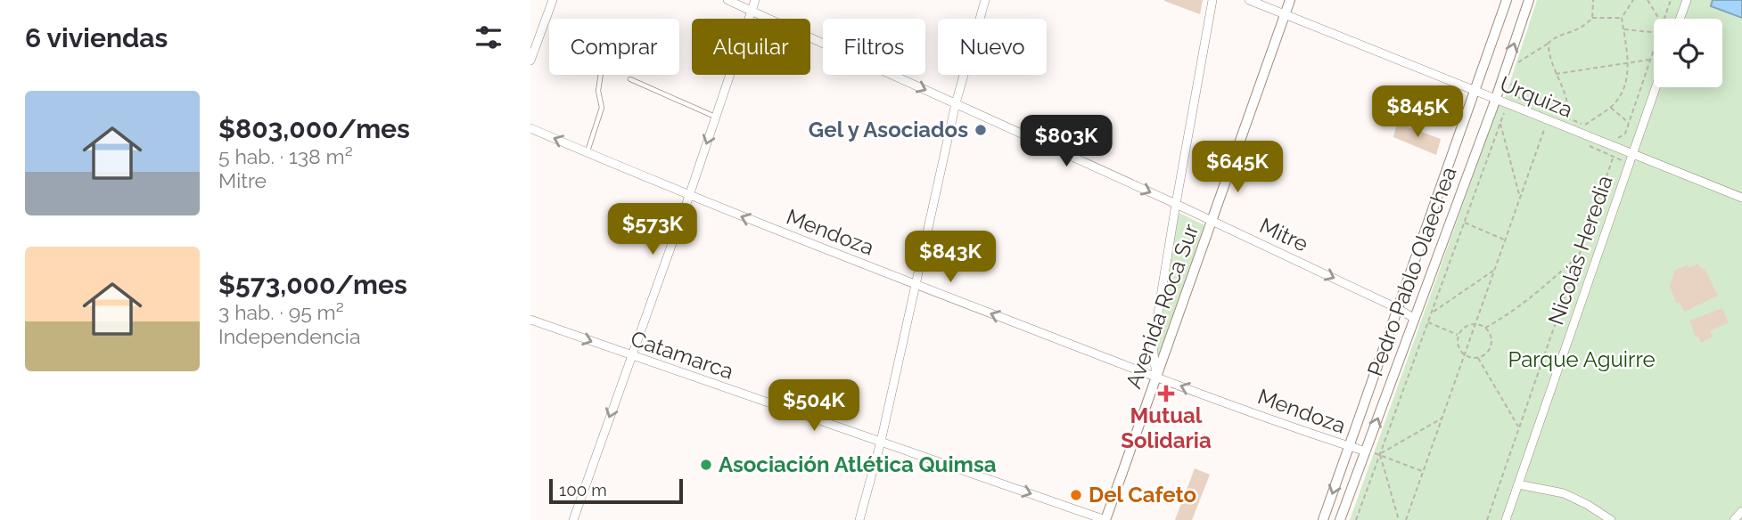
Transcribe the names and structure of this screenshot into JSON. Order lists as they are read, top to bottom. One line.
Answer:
{"streets":{"street":["Urquiza","Mendoza","Mitre","Nicolás Heredia","Pedro Pablo Olaechea","Avenida Roca Sur","Catamarca"]},"crossings":[["Urquiza","Nicolás Heredia"],["Urquiza","Pedro Pablo Olaechea"],["Urquiza","Avenida Roca Sur"],["Mendoza","Pedro Pablo Olaechea"],["Mendoza","Avenida Roca Sur"],["Mitre","Pedro Pablo Olaechea"],["Mitre","Avenida Roca Sur"],["Avenida Roca Sur","Catamarca"]],"one_way":["Mendoza","Mitre","Catamarca"],"parks":["Parque Aguirre"],"places":{"other":["Gel y Asociados","Asociación Atlética Quimsa","Del Cafeto"],"health":["Mutual Solidaria"]},"scale_bar":"100 m","page":{"heading":"6 viviendas","chip":["Comprar","Alquilar","Filtros","Nuevo"],"list":[{"name":"$803,000/mes","note":"5 hab. · 138 m² · Mitre"},{"name":"$573,000/mes","note":"3 hab. · 95 m² · Independencia"}],"price":["$845K","$803K","$645K","$573K","$843K","$504K"],"scale":"100 m"}}
